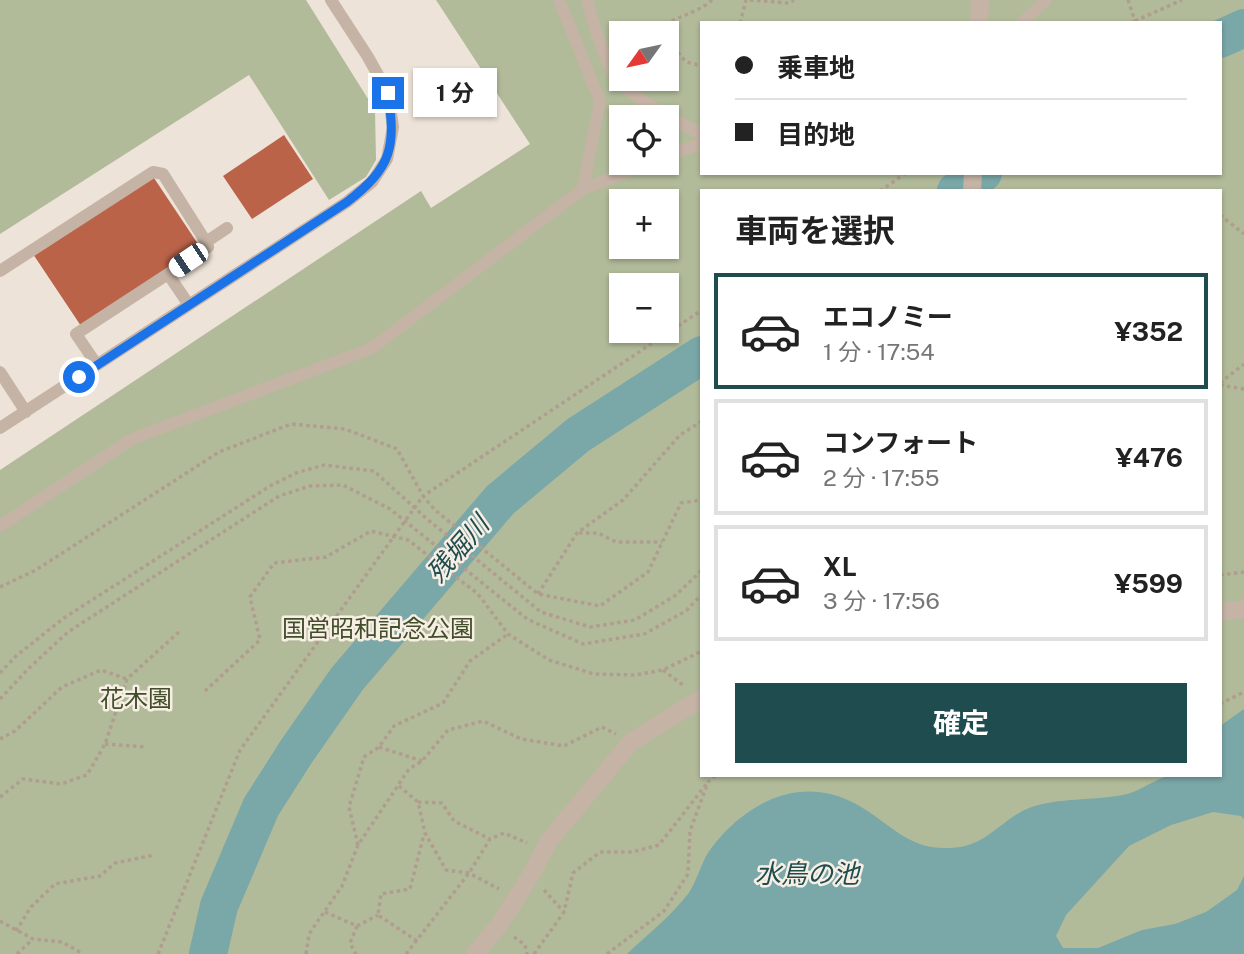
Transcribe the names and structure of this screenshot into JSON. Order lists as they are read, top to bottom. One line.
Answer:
{"water":["残堀川","水鳥の池"],"parks":["国営昭和記念公園","花木園"],"north":"bottom left","page":{"map_buttons":["+","−"],"banner":["乗車地","目的地"],"bubble":"1 分","heading":"車両を選択","list":[{"name":"エコノミー","note":"1 分 · 17:54","value":"¥352"},{"name":"コンフォート","note":"2 分 · 17:55","value":"¥476"},{"name":"XL","note":"3 分 · 17:56","value":"¥599"}],"buttons":"確定"}}
